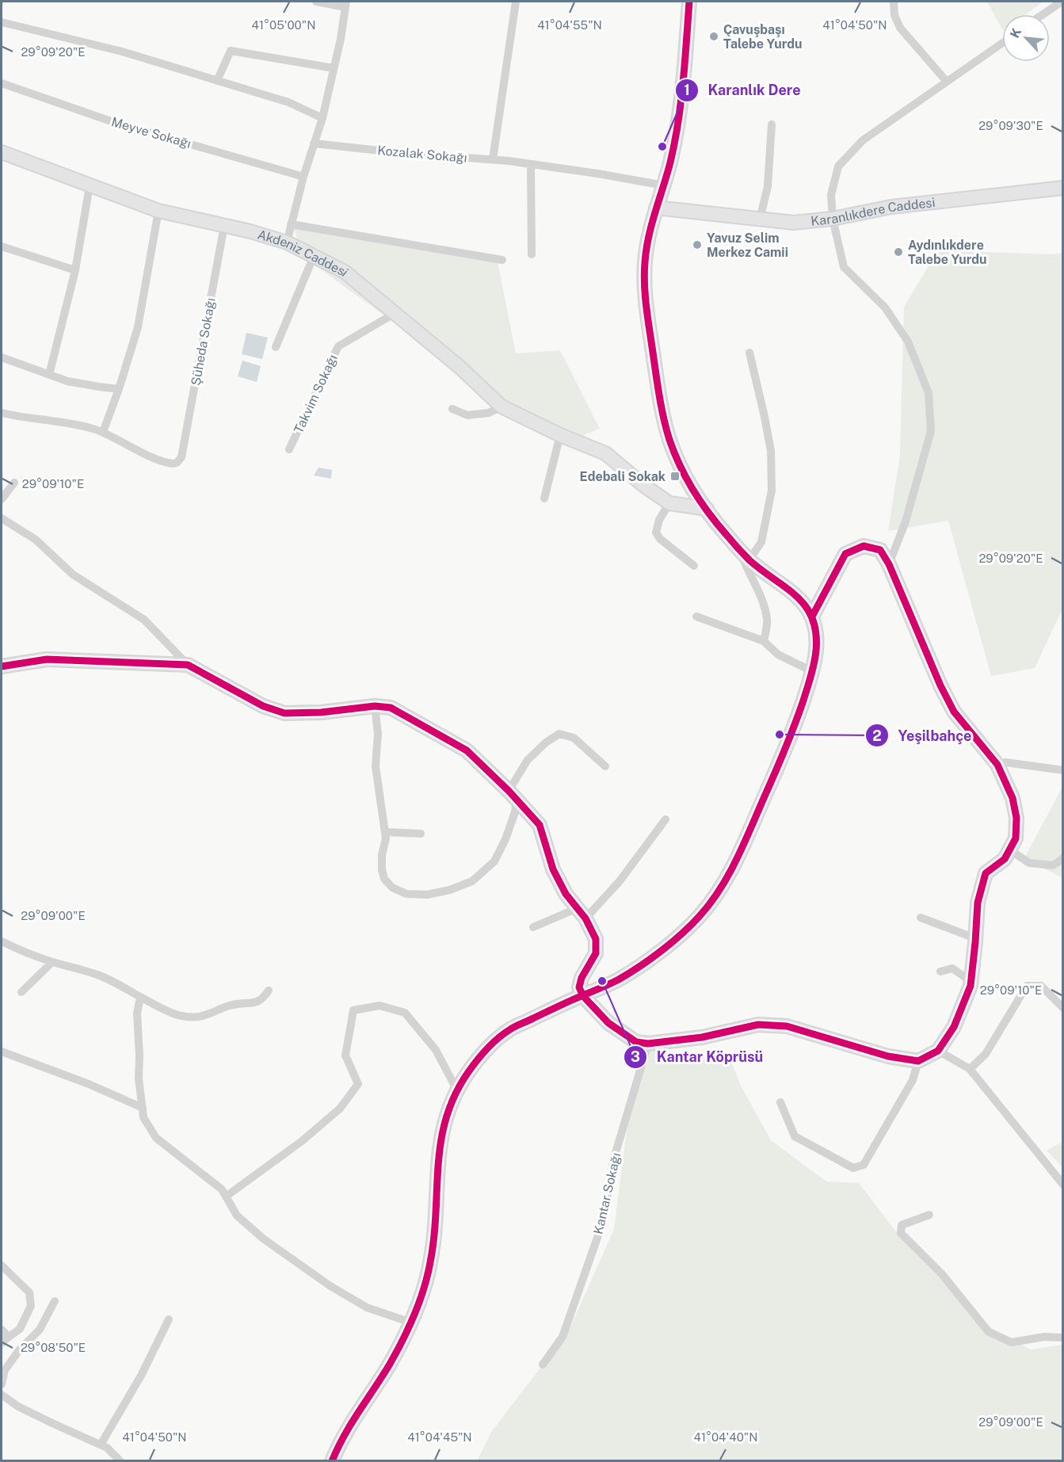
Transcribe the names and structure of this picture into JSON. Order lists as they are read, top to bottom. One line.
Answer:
{"streets":{"street":["Meyve Sokağı","Kozalak Sokağı","Karanlıkdere Caddesi","Akdeniz Caddesi","Şüheda Sokağı","Takvim Sokağı","Kantar Sokağı"]},"crossings":[["Akdeniz Caddesi","Şüheda Sokağı"],["Akdeniz Caddesi","Takvim Sokağı"]],"places":{"other":["Çavuşbaşı Talebe Yurdu","Karanlık Dere","Yavuz Selim Merkez Camii","Aydınlıkdere Talebe Yurdu","Yeşilbahçe","Kantar Köprüsü"],"transit":["Edebali Sokak"]},"north":"top left","coordinates":["41°05'00\"N","41°04'50\"N","41°04'55\"N","29°09'20\"E","29°09'30\"E","29°09'10\"E","29°09'00\"E","29°08'50\"E","41°04'45\"N","41°04'40\"N"]}
